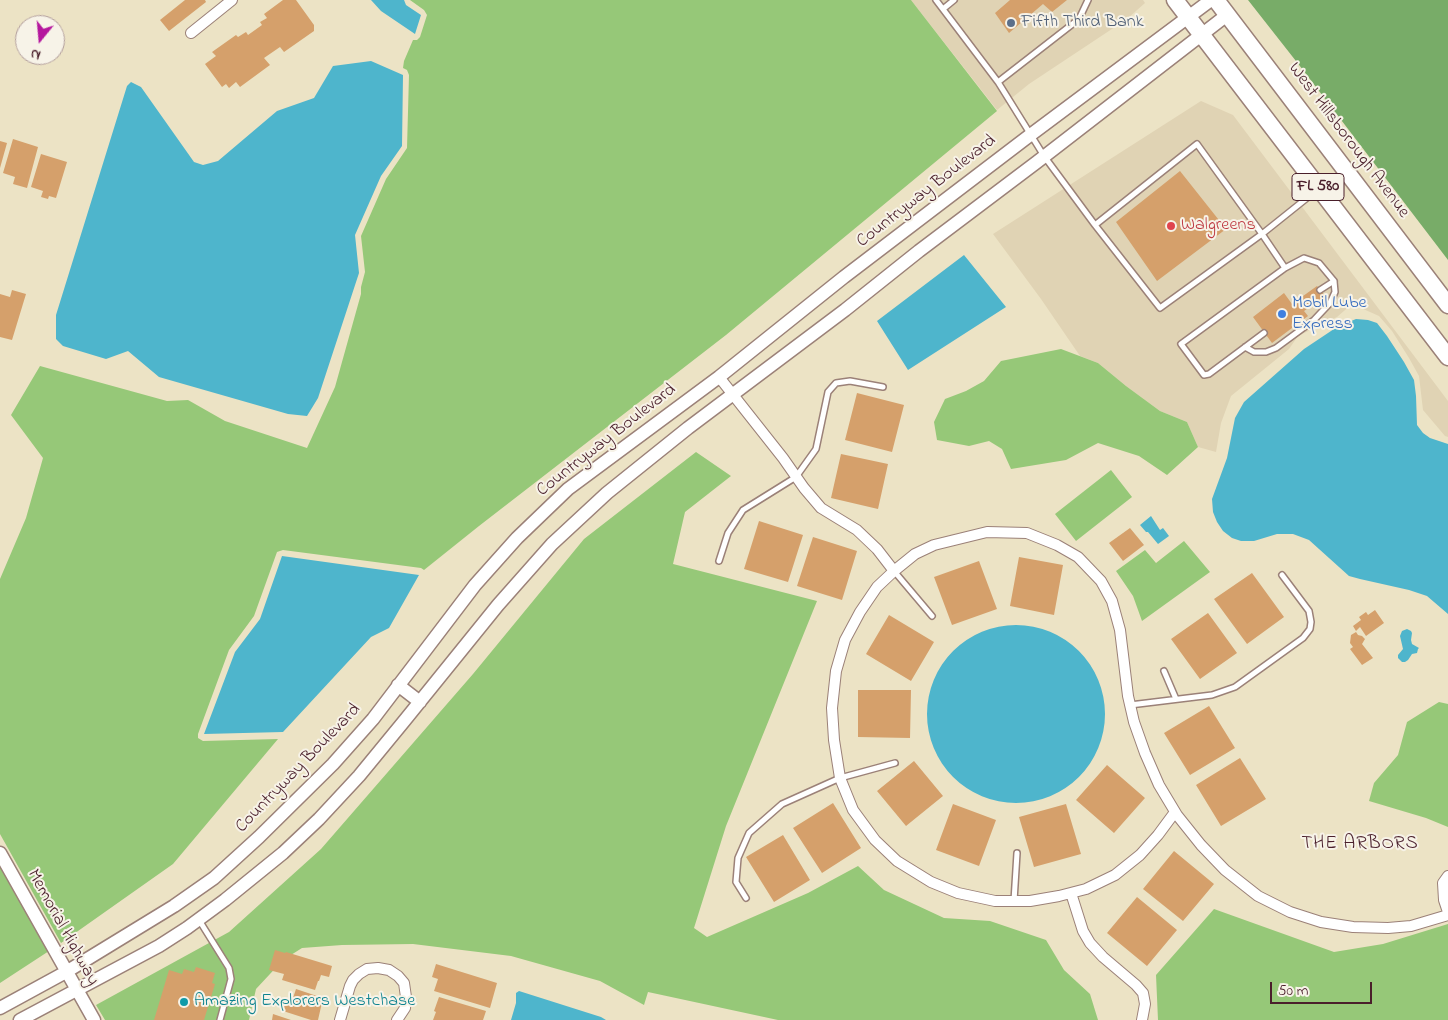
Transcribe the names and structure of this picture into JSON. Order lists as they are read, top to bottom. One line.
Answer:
{"streets":{"main road":["West Hillsborough Avenue","FL 580"],"street":["Countryway Boulevard","Memorial Highway"]},"crossings":[["FL 580","Countryway Boulevard"],["Countryway Boulevard","Memorial Highway"]],"districts":["THE ARBORS"],"places":["Fifth Third Bank","Walgreens","Mobil Lube Express","Amazing Explorers Westchase"],"scale_bar":"50 m","north":"bottom"}
